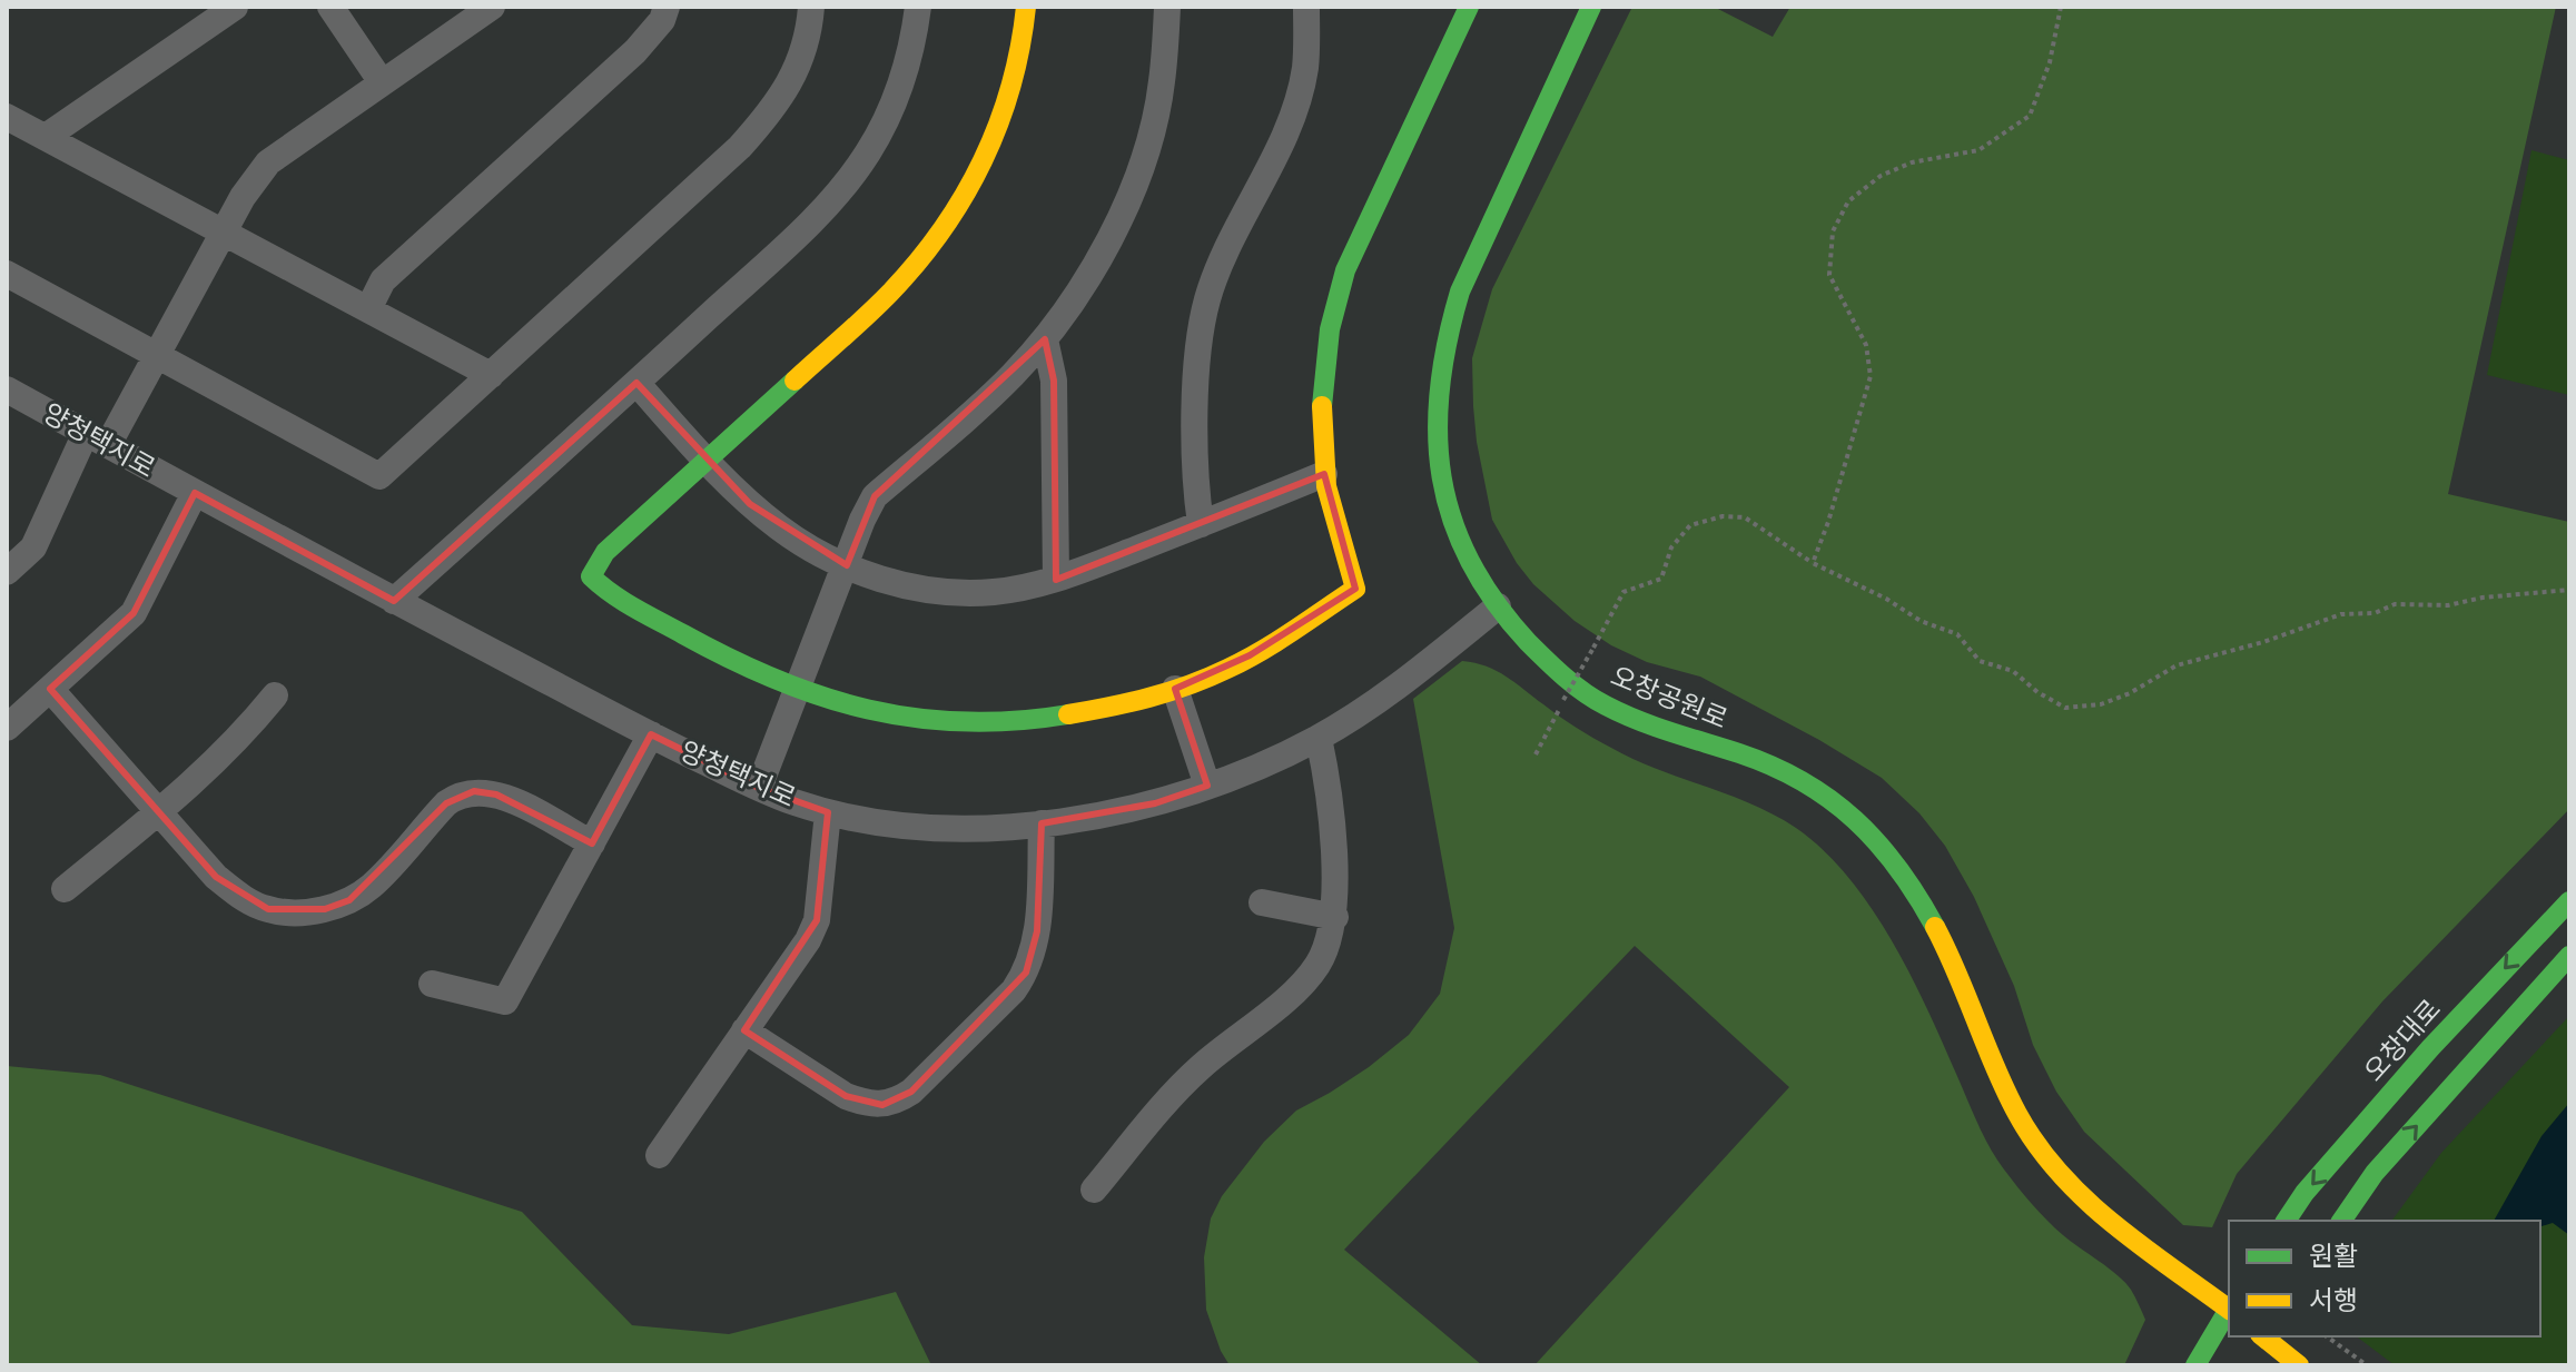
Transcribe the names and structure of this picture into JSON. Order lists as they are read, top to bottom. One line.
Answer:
{"streets":{"street":["양청택지로","오창공원로","오창대로"]},"crossings":[["양청택지로","오창공원로"]],"legend":["원활","서행"]}
